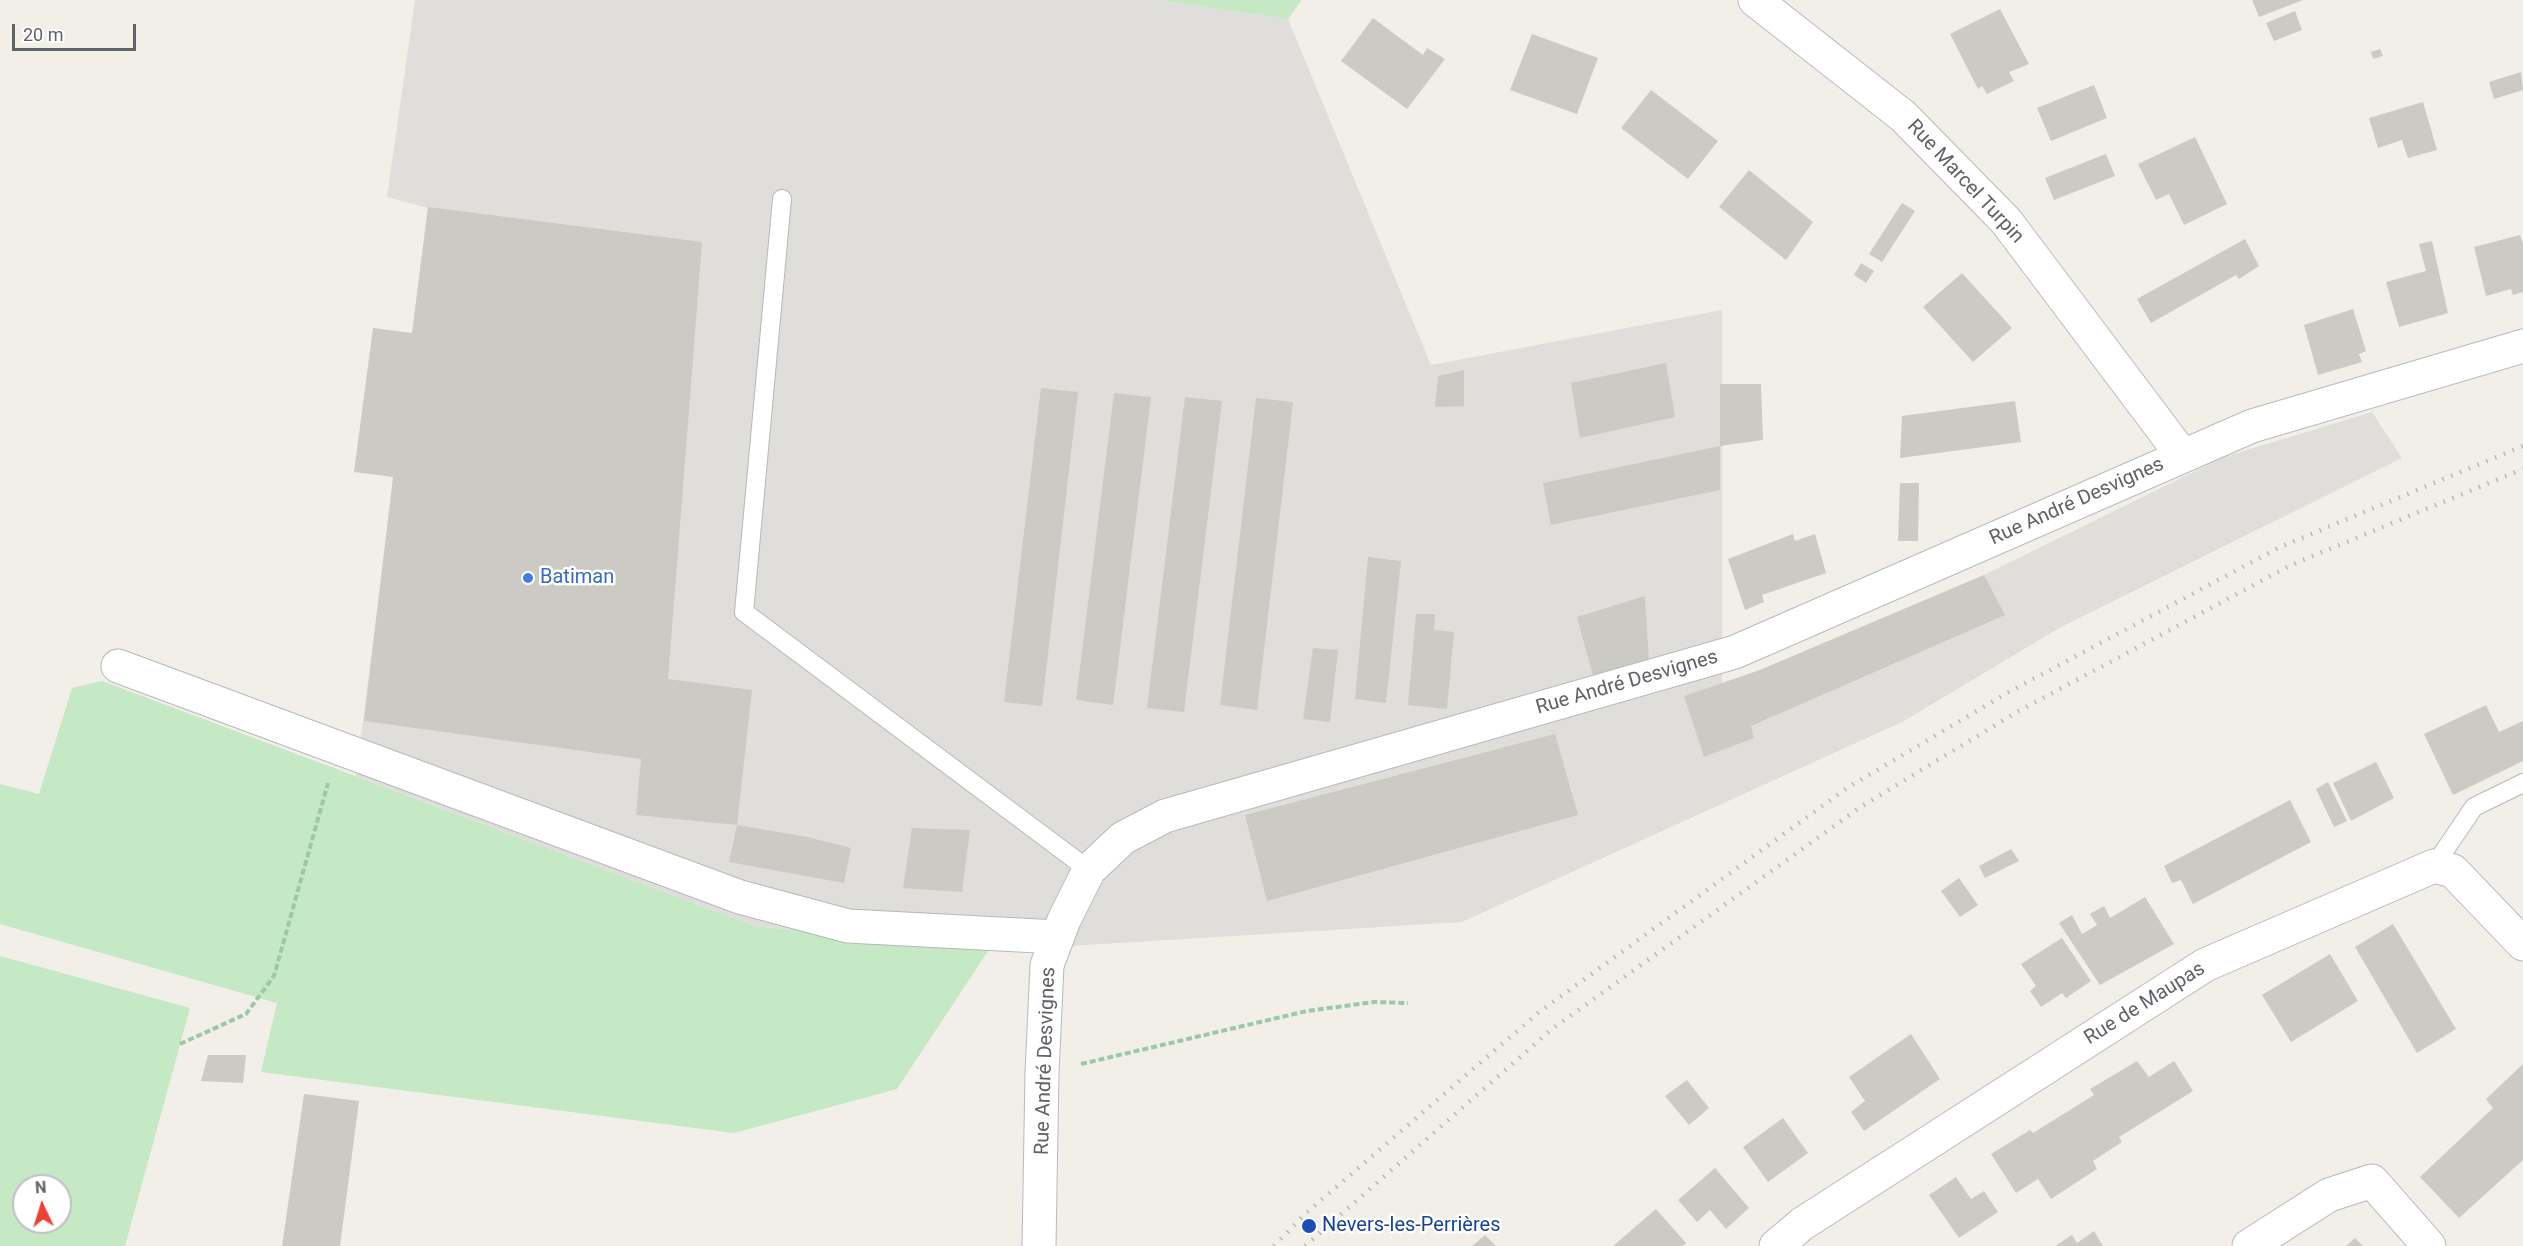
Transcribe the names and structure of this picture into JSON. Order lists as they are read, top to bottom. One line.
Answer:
{"streets":{"street":["Rue Marcel Turpin","Rue André Desvignes","Rue de Maupas"]},"crossings":[["Rue Marcel Turpin","Rue André Desvignes"]],"places":["Batiman","Nevers-les-Perrières"],"scale_bar":"20 m","north":"top"}
